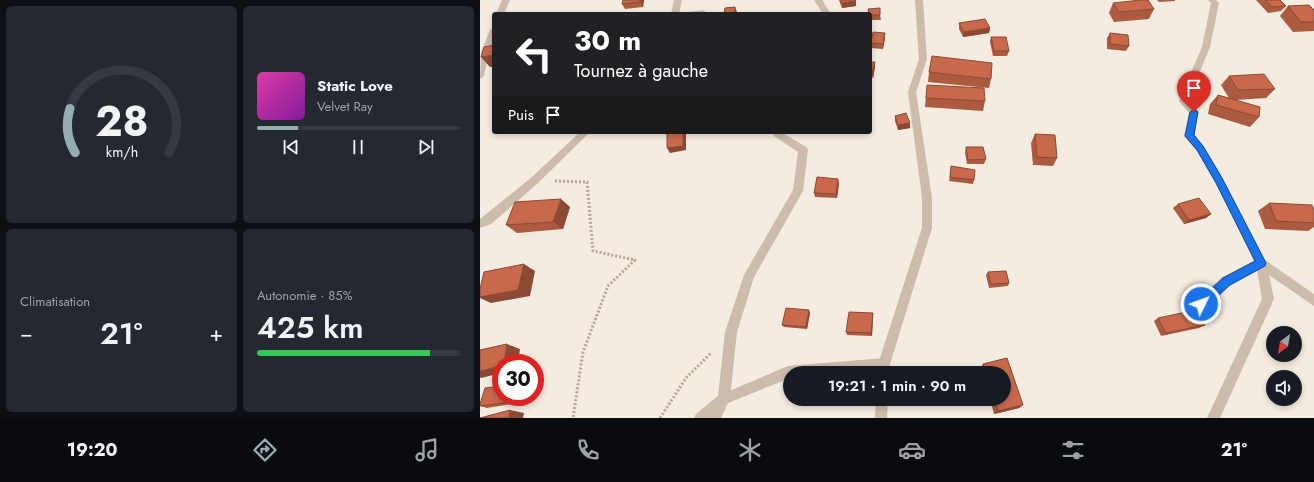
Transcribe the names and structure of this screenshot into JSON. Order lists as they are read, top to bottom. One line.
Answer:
{"north":"bottom left","page":{"turn":["30 m","Tournez à gauche"],"song":["Static Love","Velvet Ray"],"then":"Puis","tile":["Climatisation",["Autonomie · 85%","425 km"]],"heat":["−","21°","+"],"limit":"30","trip":"19:21 · 1 min · 90 m","tabs":["19:20","21°"],"gauge":["28","km/h"]}}
